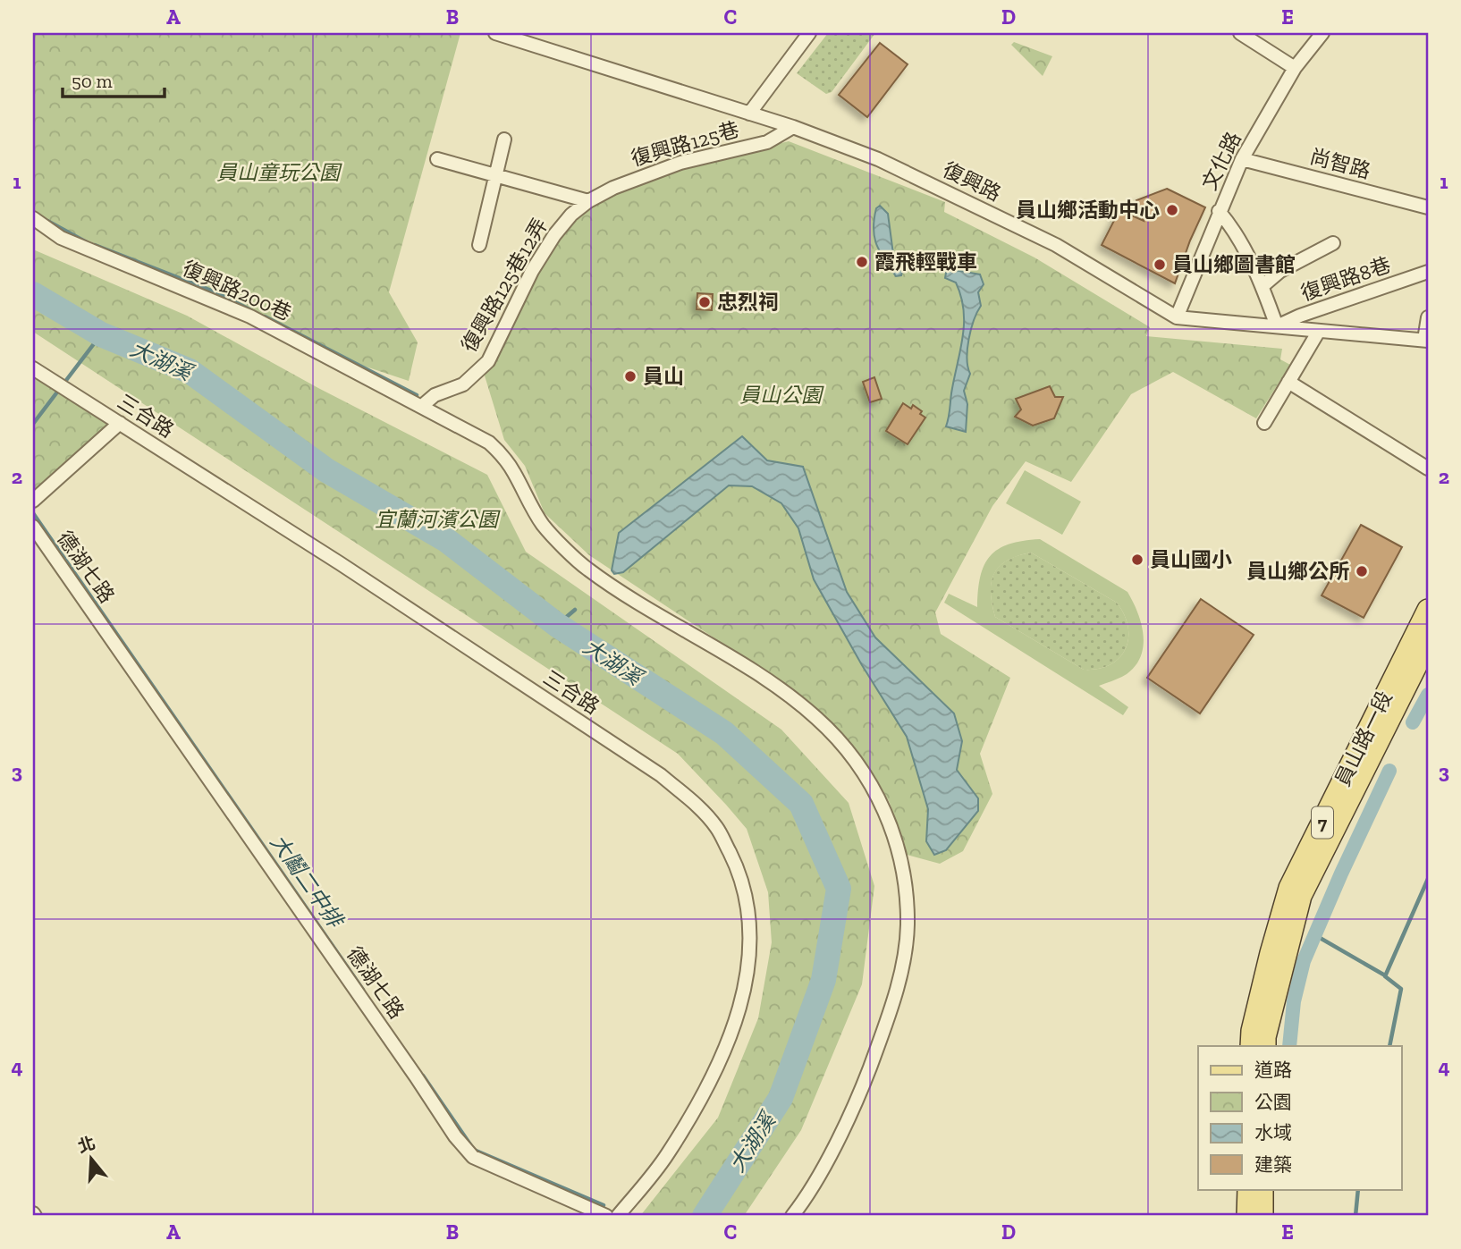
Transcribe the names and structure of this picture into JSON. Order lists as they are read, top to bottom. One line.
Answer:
{"streets":{"main road":["員山路一段","7"],"street":["復興路125巷","文化路","尚智路","復興路","復興路8巷","復興路125巷12弄","復興路200巷","三合路","德湖七路"]},"crossings":[["復興路125巷","復興路"],["復興路125巷","復興路125巷12弄"],["文化路","尚智路"],["文化路","復興路"],["復興路","復興路8巷"],["復興路125巷12弄","復興路200巷"]],"water":["大湖溪","大鬮二中排"],"parks":["員山童玩公園","員山公園","宜蘭河濱公園"],"places":["員山鄉活動中心","霞飛輕戰車","員山鄉圖書館","忠烈祠","員山","員山國小","員山鄉公所"],"legend":["道路","公園","水域","建築"],"scale_bar":"50 m","north":"top","grid":{"columns":["A","B","C","D","E"],"rows":["1","2","3","4"]}}
